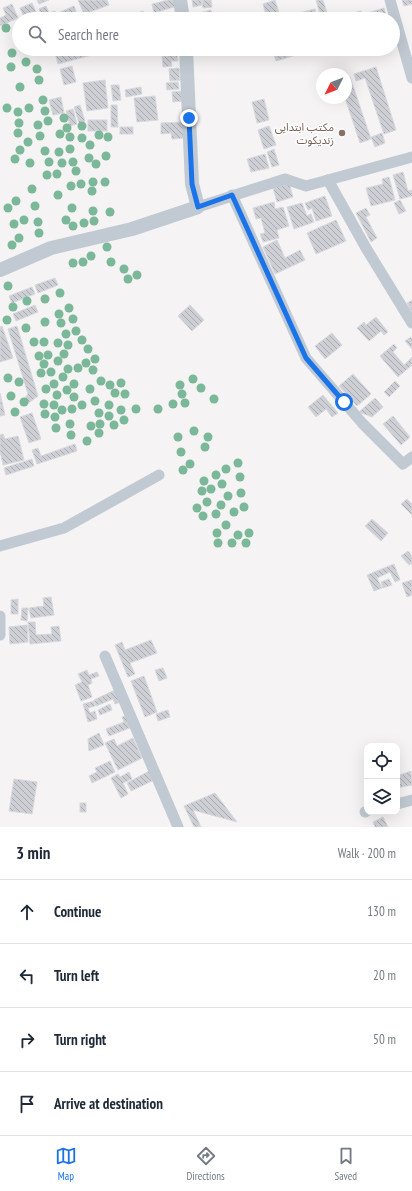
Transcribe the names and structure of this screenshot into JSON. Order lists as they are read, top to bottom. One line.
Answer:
{"places":["مکتب ابتدایی زندیکوت"],"north":"bottom left","page":{"search":"Search here","heading":["3 min","Walk · 200 m"],"list":[["Continue","130 m"],["Turn left","20 m"],["Turn right","50 m"],"Arrive at destination"],"nav":["Map","Directions","Saved"]}}
